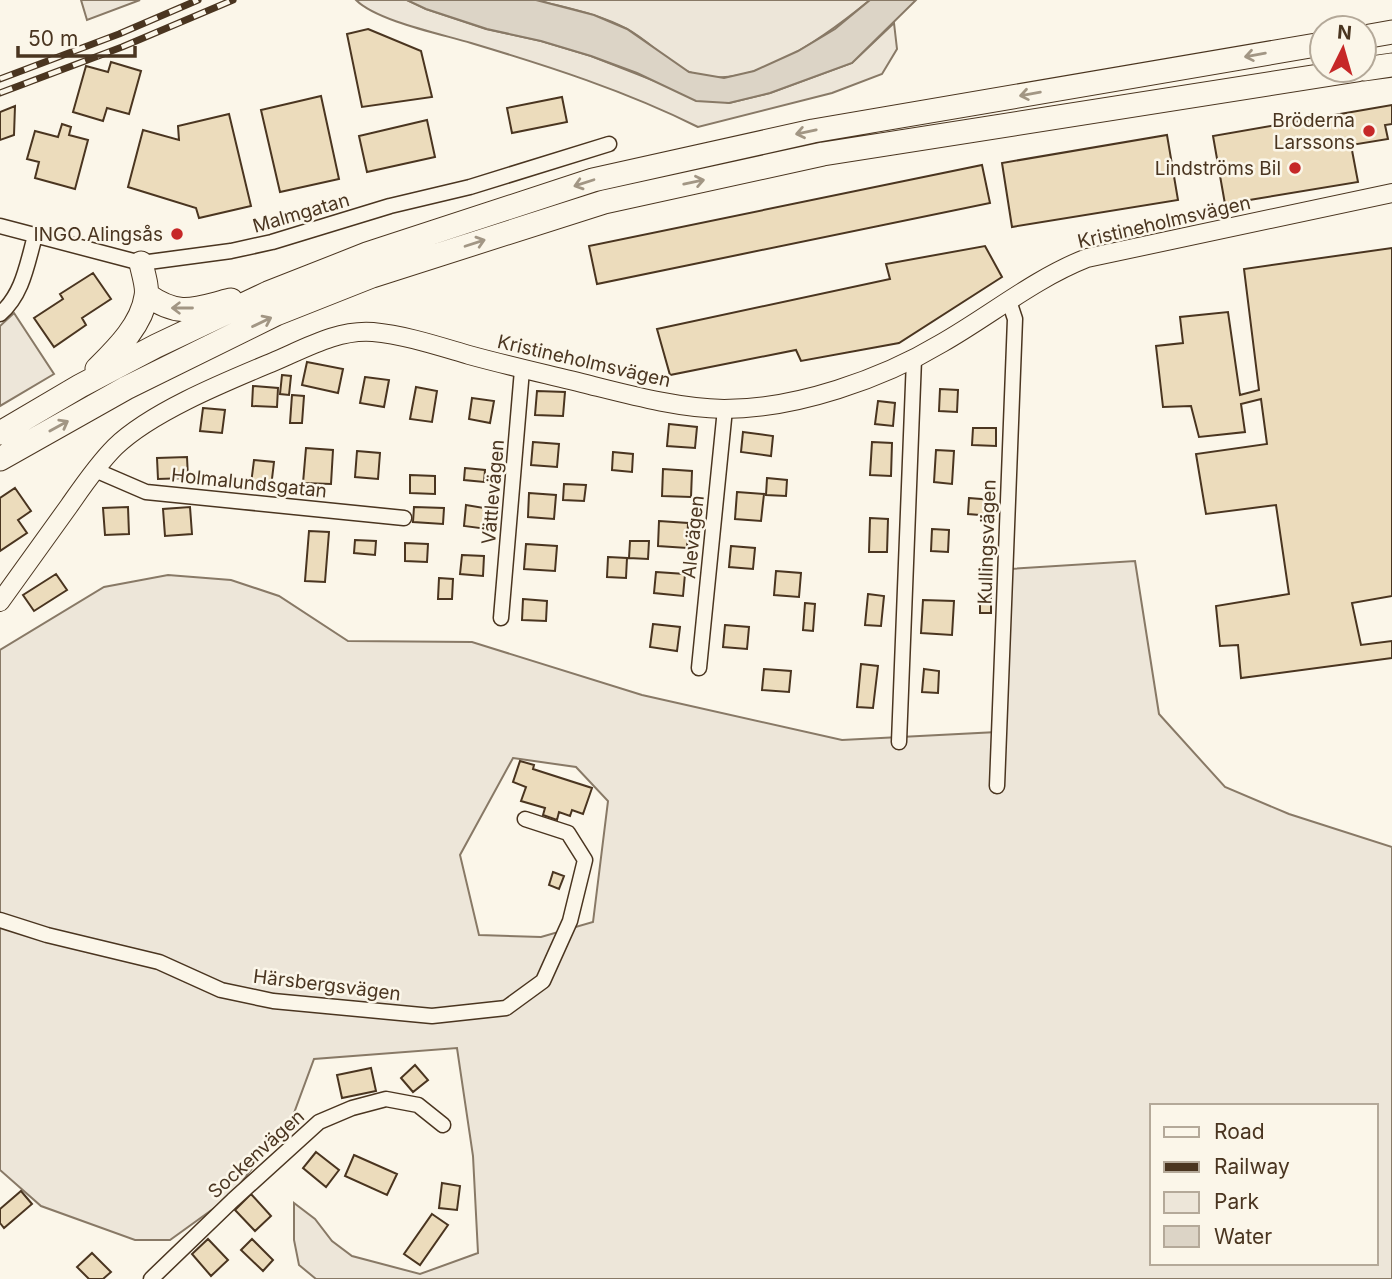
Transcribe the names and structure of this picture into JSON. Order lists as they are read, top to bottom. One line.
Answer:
{"streets":{"street":["Malmgatan","Kristineholmsvägen","Holmalundsgatan","Vättlevägen","Alevägen","Kullingsvägen","Härsbergsvägen","Sockenvägen"]},"crossings":[["Kristineholmsvägen","Holmalundsgatan"],["Kristineholmsvägen","Vättlevägen"],["Kristineholmsvägen","Alevägen"],["Kristineholmsvägen","Kullingsvägen"]],"places":["Bröderna Larssons","Lindströms Bil","INGO Alingsås"],"legend":["Road","Railway","Park","Water"],"scale_bar":"50 m","north":"top"}
